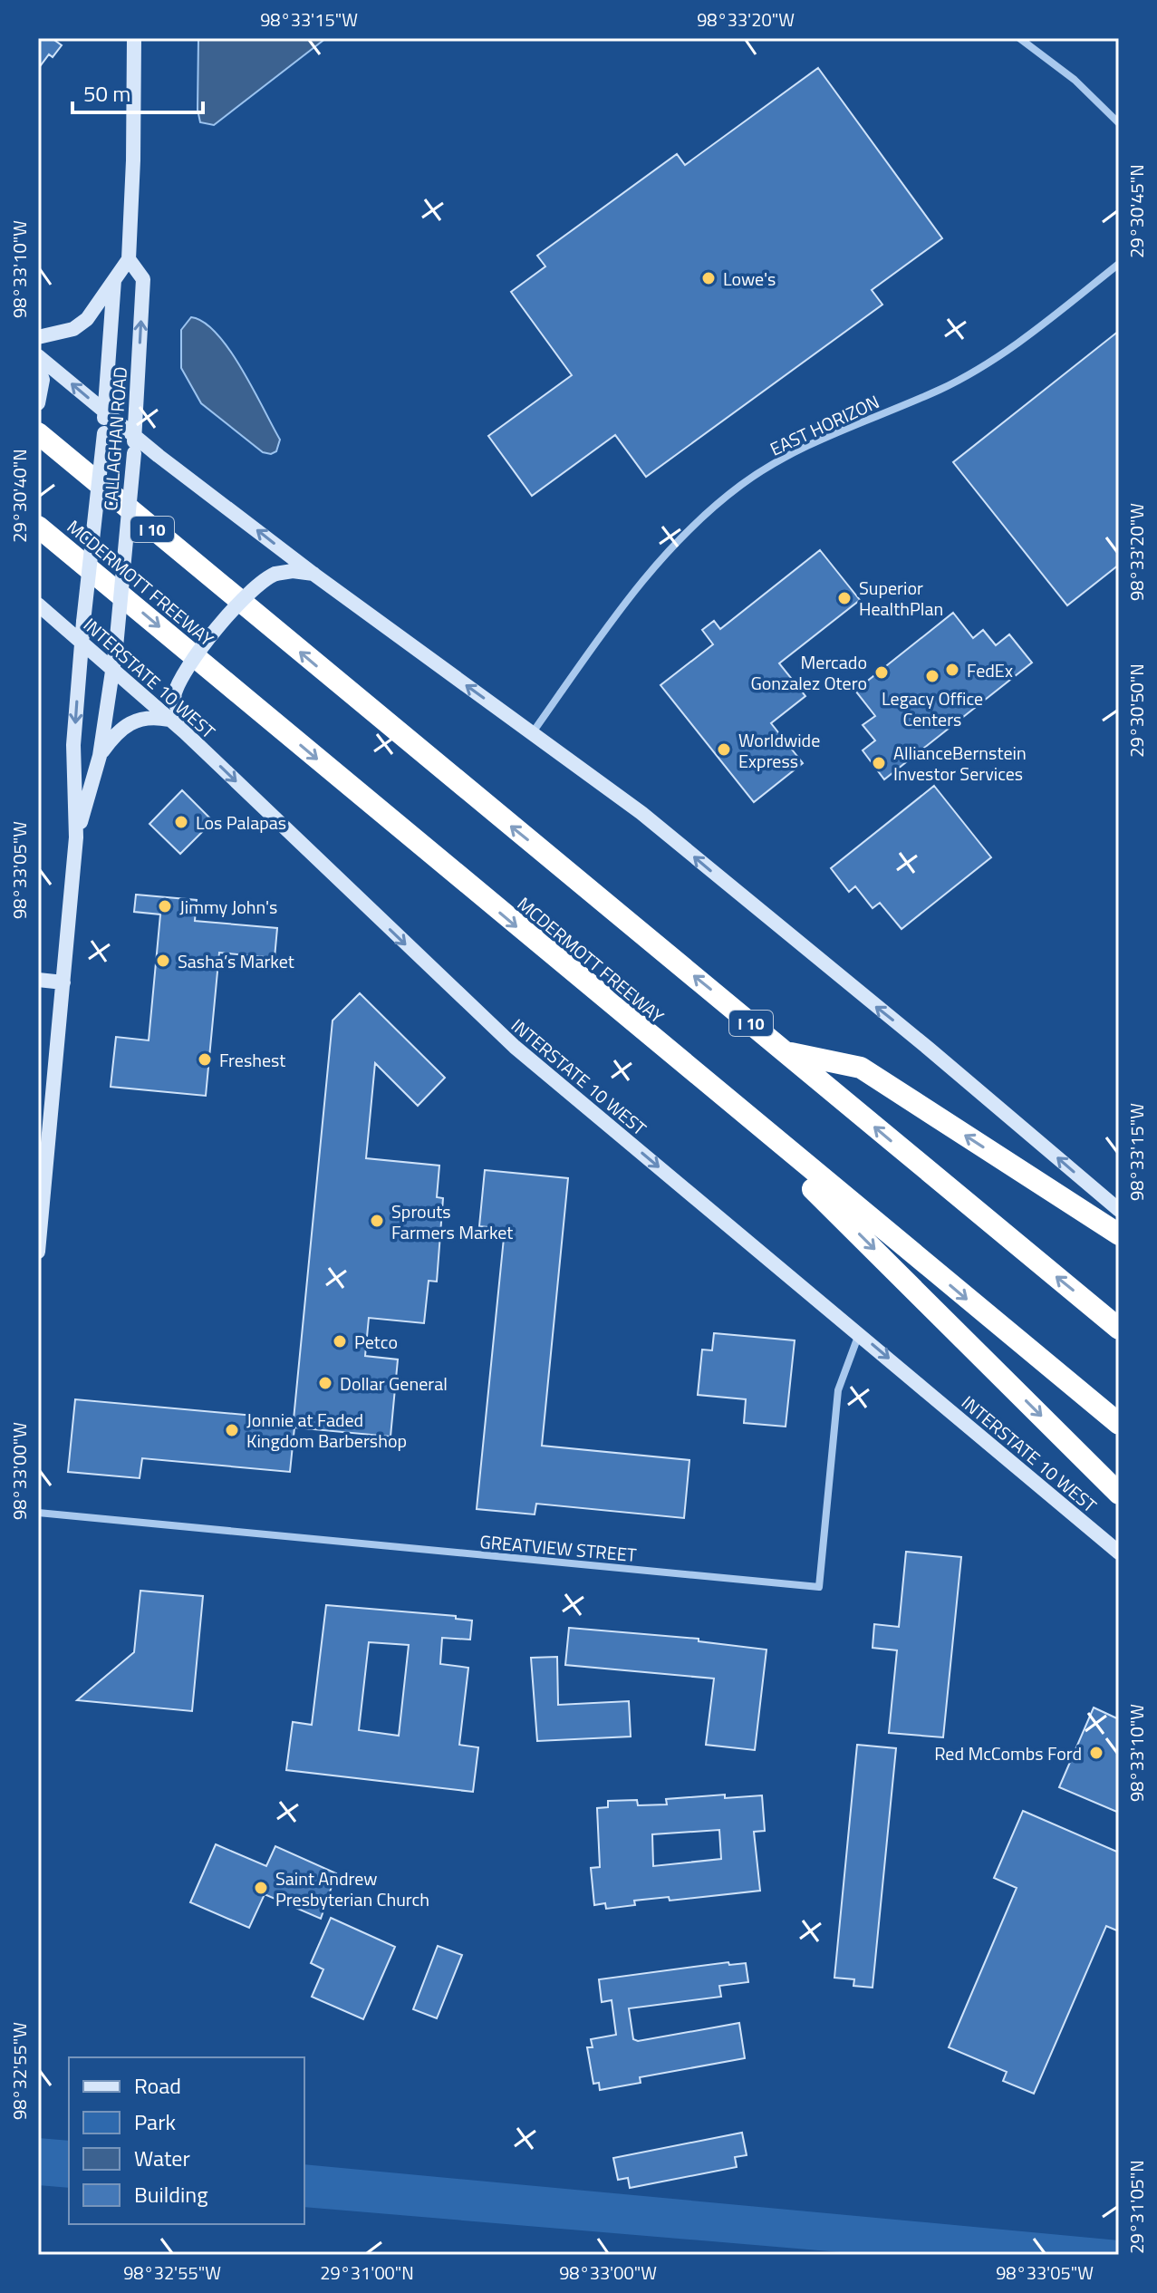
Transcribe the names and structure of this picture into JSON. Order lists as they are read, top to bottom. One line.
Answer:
{"streets":{"highway":["I 10","MCDERMOTT FREEWAY"],"main road":["CALLAGHAN ROAD","INTERSTATE 10 WEST"],"street":["EAST HORIZON","GREATVIEW STREET"]},"crossings":[["CALLAGHAN ROAD","INTERSTATE 10 WEST"],["INTERSTATE 10 WEST","GREATVIEW STREET"]],"one_way":["INTERSTATE 10 WEST"],"places":["Lowe's","Superior HealthPlan","FedEx","Mercado Gonzalez Otero","Legacy Office Centers","Worldwide Express","AllianceBernstein Investor Services","Los Palapas","Jimmy John's","Sasha’s Market","Freshest","Sprouts Farmers Market","Petco","Dollar General","Jonnie at Faded Kingdom Barbershop","Red McCombs Ford","Saint Andrew Presbyterian Church"],"legend":["Road","Park","Water","Building"],"scale_bar":"50 m","coordinates":["98°33'15\"W","98°33'20\"W","29°30'45\"N","98°33'10\"W","29°30'40\"N","29°30'50\"N","98°33'05\"W","98°33'00\"W","98°32'55\"W","29°31'05\"N","29°31'00\"N"]}
